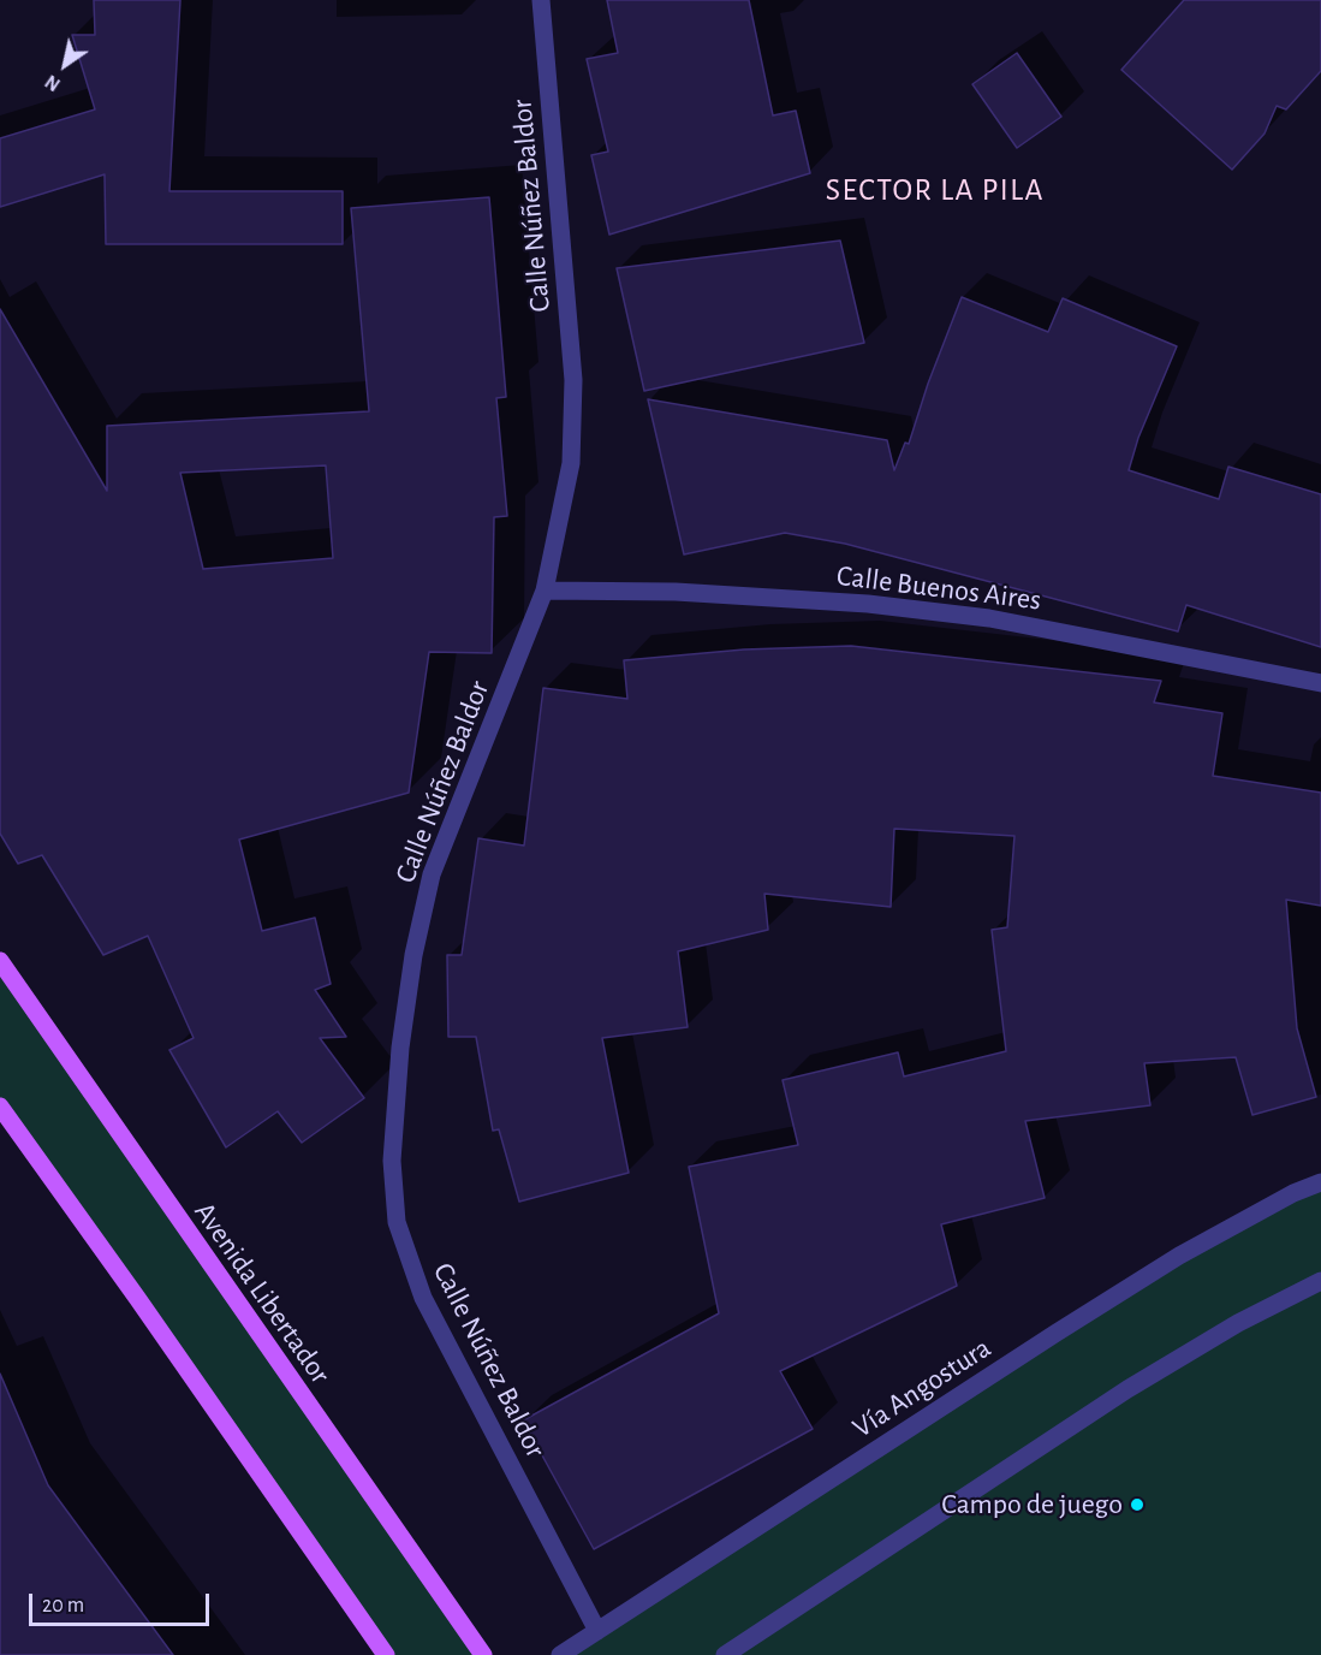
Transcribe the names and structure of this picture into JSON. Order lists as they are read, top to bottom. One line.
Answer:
{"streets":{"main road":["Avenida Libertador"],"street":["Calle Núñez Baldor","Calle Buenos Aires","Vía Angostura"]},"crossings":[["Calle Núñez Baldor","Calle Buenos Aires"],["Calle Núñez Baldor","Vía Angostura"]],"districts":["SECTOR LA PILA"],"places":["Campo de juego"],"scale_bar":"20 m","north":"bottom left"}
